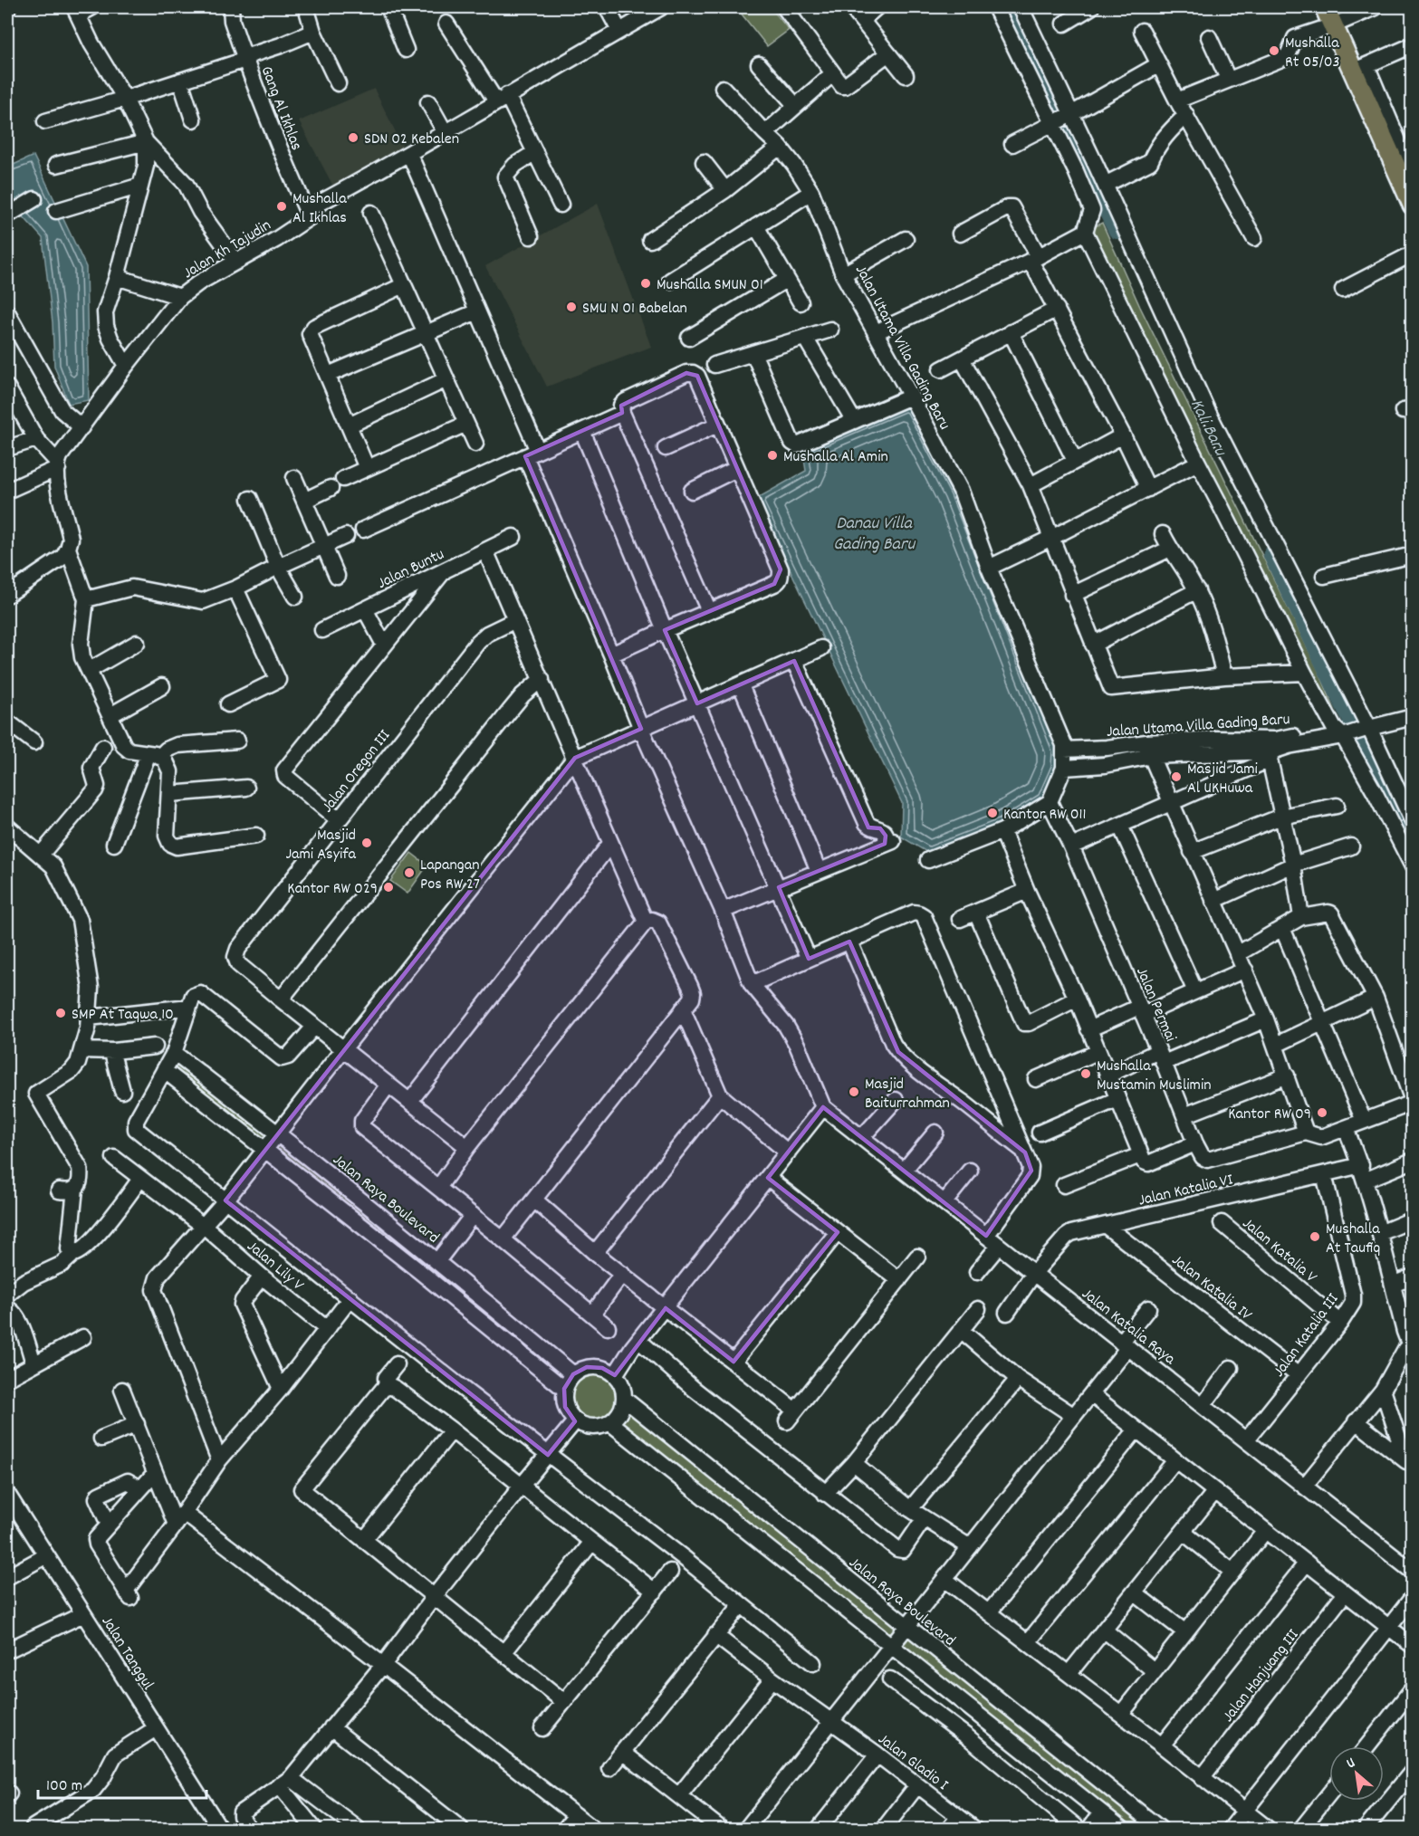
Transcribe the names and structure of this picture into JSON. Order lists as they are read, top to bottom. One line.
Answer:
{"streets":{"street":["Gang Al Ikhlas","Jalan Kh Tajudin","Jalan Utama Villa Gading Baru","Jalan Buntu","Jalan Oregon III","Jalan Permai","Jalan Katalia VI","Jalan Raya Boulevard","Jalan Katalia V","Jalan Lily V","Jalan Katalia IV","Jalan Katalia Raya","Jalan Katalia III","Jalan Tanggul","Jalan Hanjuang III","Jalan Gladio I"]},"crossings":[["Gang Al Ikhlas","Jalan Kh Tajudin"],["Jalan Katalia VI","Jalan Katalia IV"],["Jalan Katalia VI","Jalan Katalia Raya"],["Jalan Katalia VI","Jalan Katalia III"],["Jalan Katalia V","Jalan Katalia III"],["Jalan Katalia IV","Jalan Katalia III"],["Jalan Katalia Raya","Jalan Katalia III"]],"water":["Kali Baru","Danau Villa Gading Baru"],"places":["Mushalla Rt 05/03","SDN 02 Kebalen","Mushalla Al Ikhlas","Mushalla SMUN 01","SMU N 01 Babelan","Mushalla Al Amin","Masjid Jami Al UKHuwa","Kantor RW 011","Masjid Jami Asyifa","Lapangan Pos RW 27","Kantor RW 029","SMP At Taqwa 10","Mushalla Mustamin Muslimin","Masjid Baiturrahman","Kantor RW 09","Mushalla At Taufiq"],"scale_bar":"100 m","north":"top left"}
